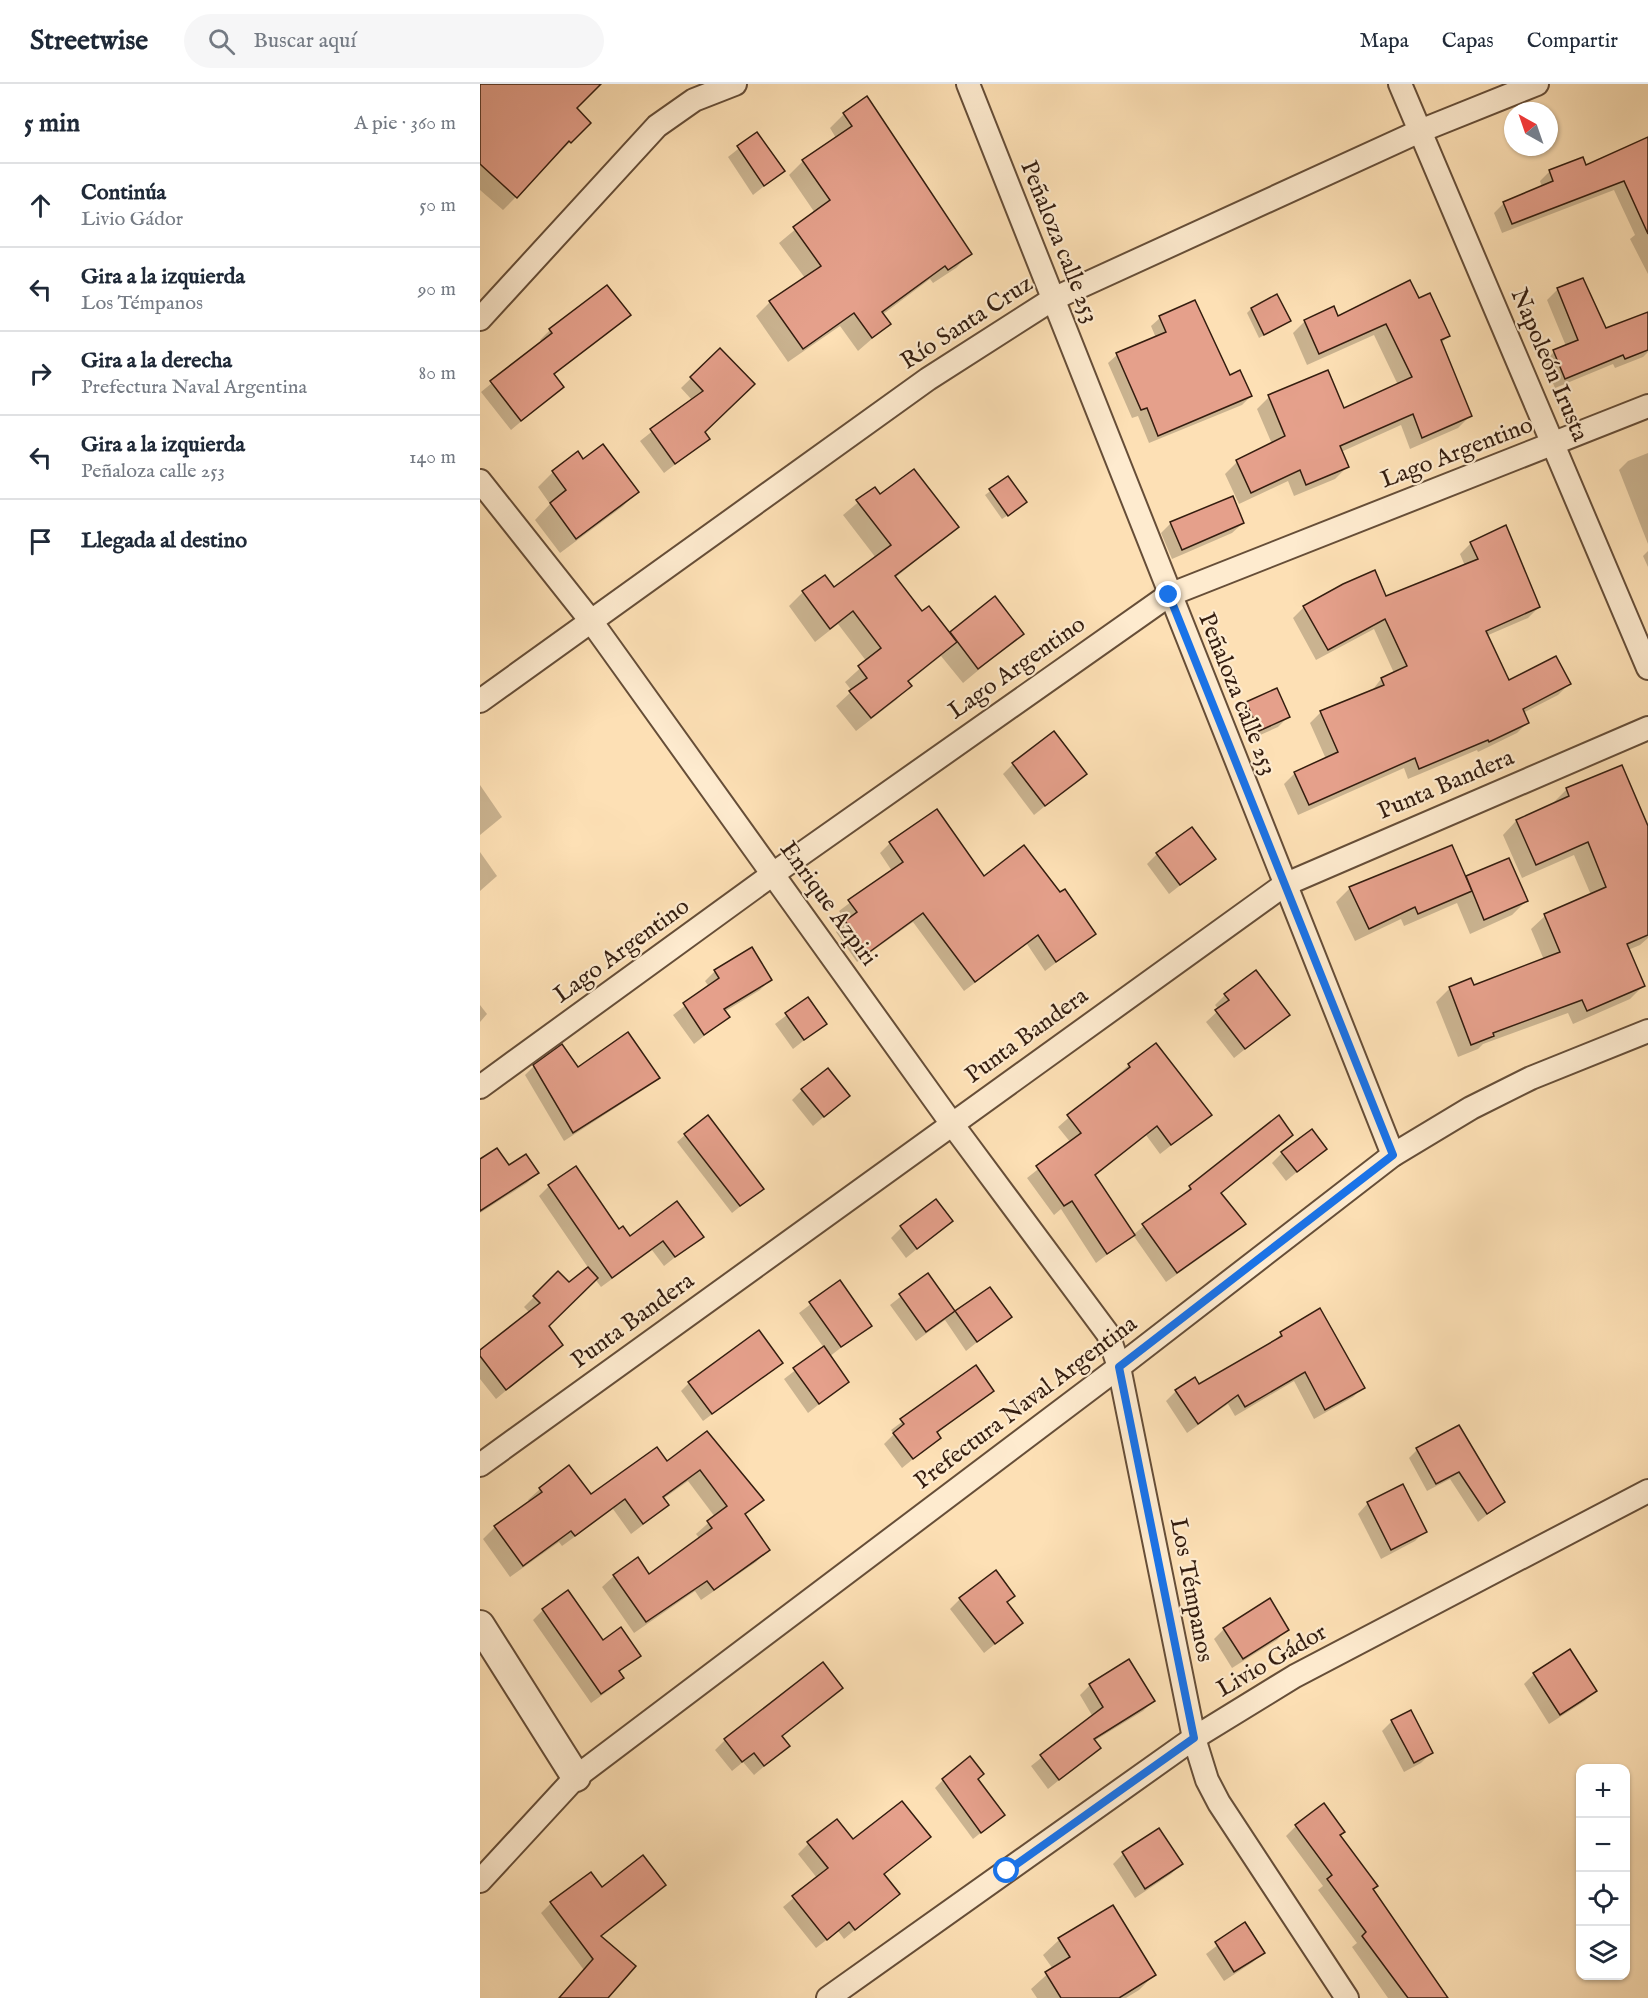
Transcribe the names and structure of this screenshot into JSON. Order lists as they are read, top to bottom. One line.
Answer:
{"streets":{"street":["Peñaloza calle 253","Río Santa Cruz","Napoleón Irusta","Lago Argentino","Punta Bandera","Enrique Azpiri","Prefectura Naval Argentina","Los Témpanos","Livio Gádor"]},"crossings":[["Peñaloza calle 253","Río Santa Cruz"],["Peñaloza calle 253","Lago Argentino"],["Peñaloza calle 253","Punta Bandera"],["Peñaloza calle 253","Prefectura Naval Argentina"],["Río Santa Cruz","Napoleón Irusta"],["Río Santa Cruz","Enrique Azpiri"],["Napoleón Irusta","Lago Argentino"],["Lago Argentino","Enrique Azpiri"],["Punta Bandera","Enrique Azpiri"],["Enrique Azpiri","Prefectura Naval Argentina"],["Enrique Azpiri","Los Témpanos"],["Prefectura Naval Argentina","Los Témpanos"],["Los Témpanos","Livio Gádor"]],"north":"top left","page":{"header":"Streetwise","search":"Buscar aquí","nav":["Mapa","Capas","Compartir"],"heading":["5 min","A pie · 360 m"],"list":[["Continúa","Livio Gádor","50 m"],["Gira a la izquierda","Los Témpanos","90 m"],["Gira a la derecha","Prefectura Naval Argentina","80 m"],["Gira a la izquierda","Peñaloza calle 253","140 m"],"Llegada al destino"],"map_buttons":["+","−"]}}
